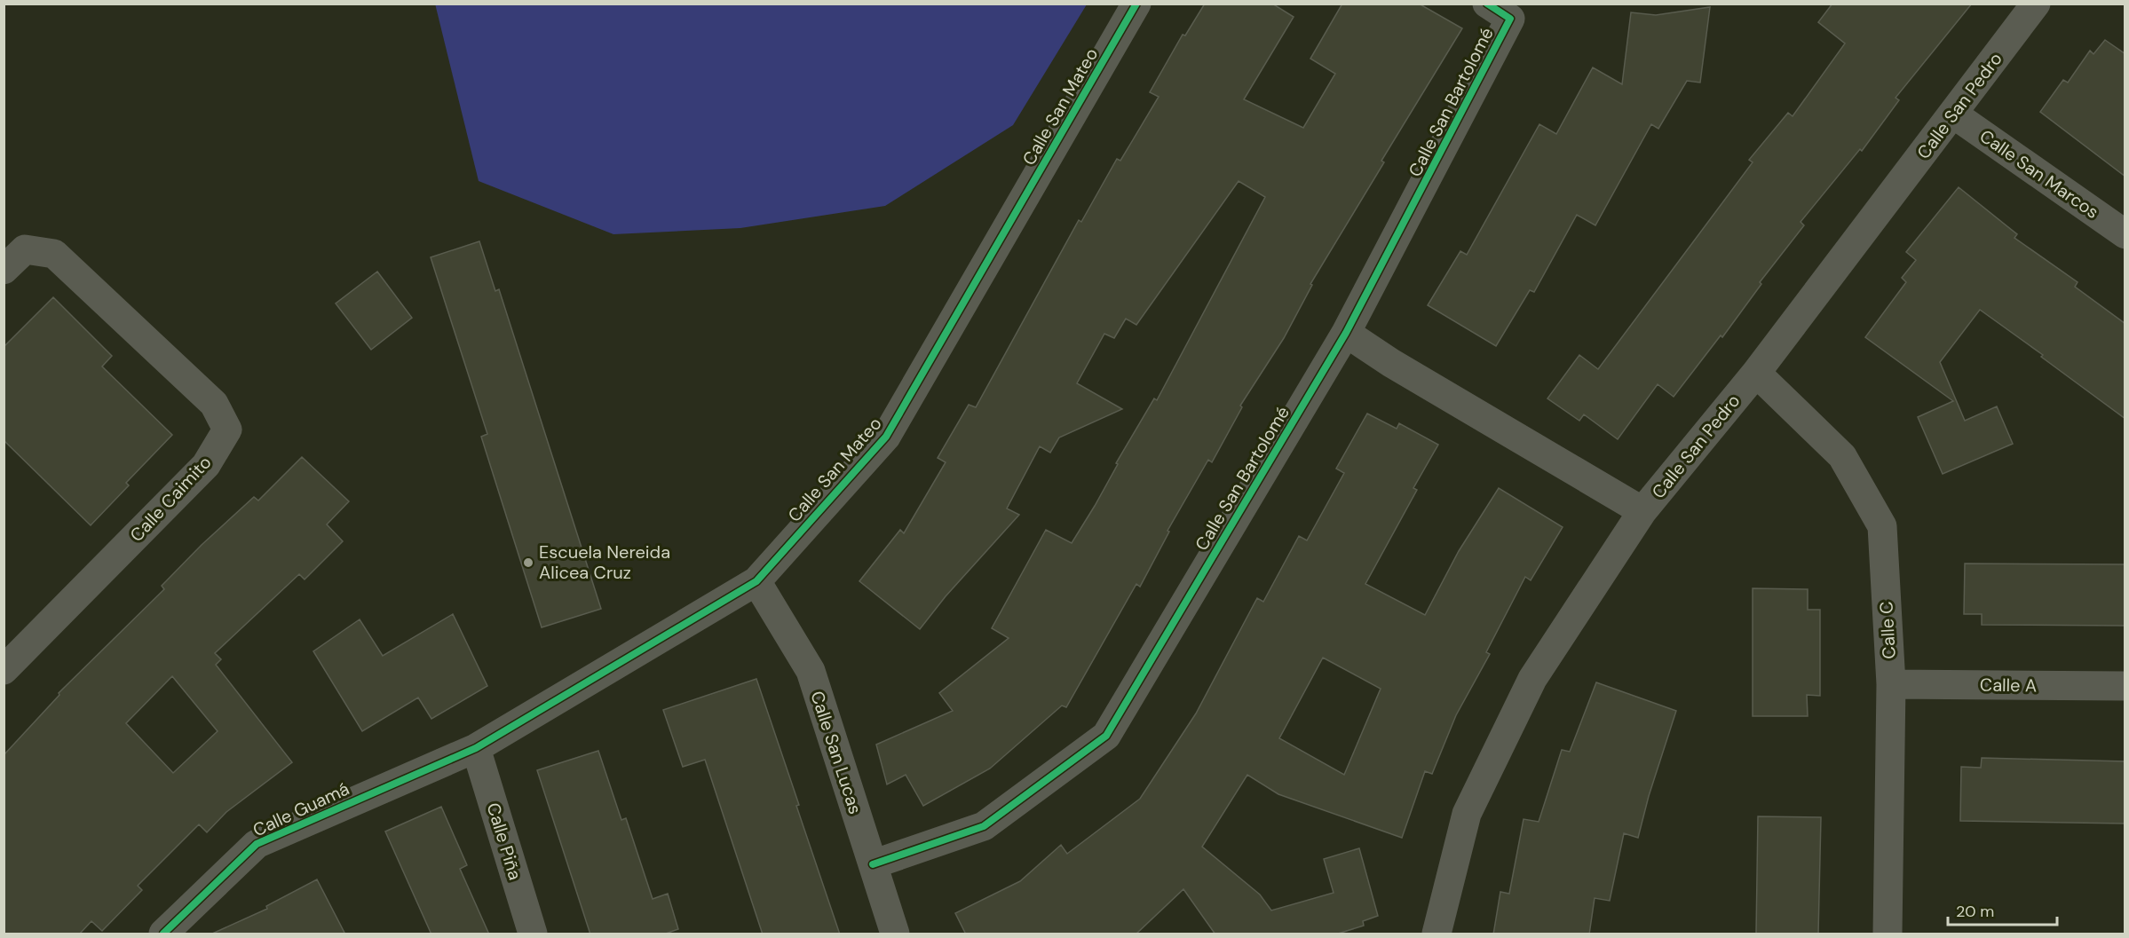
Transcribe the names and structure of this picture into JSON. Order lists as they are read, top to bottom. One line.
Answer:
{"streets":{"street":["Calle San Bartolomé","Calle San Pedro","Calle San Mateo","Calle San Marcos","Calle Caimito","Calle C","Calle A","Calle San Lucas","Calle Guamá","Calle Piña"]},"crossings":[["Calle San Bartolomé","Calle San Lucas"],["Calle San Pedro","Calle San Marcos"],["Calle San Pedro","Calle C"],["Calle San Mateo","Calle San Lucas"],["Calle San Mateo","Calle Guamá"],["Calle San Mateo","Calle Piña"],["Calle C","Calle A"],["Calle Guamá","Calle Piña"]],"places":["Escuela Nereida Alicea Cruz"],"scale_bar":"20 m"}
